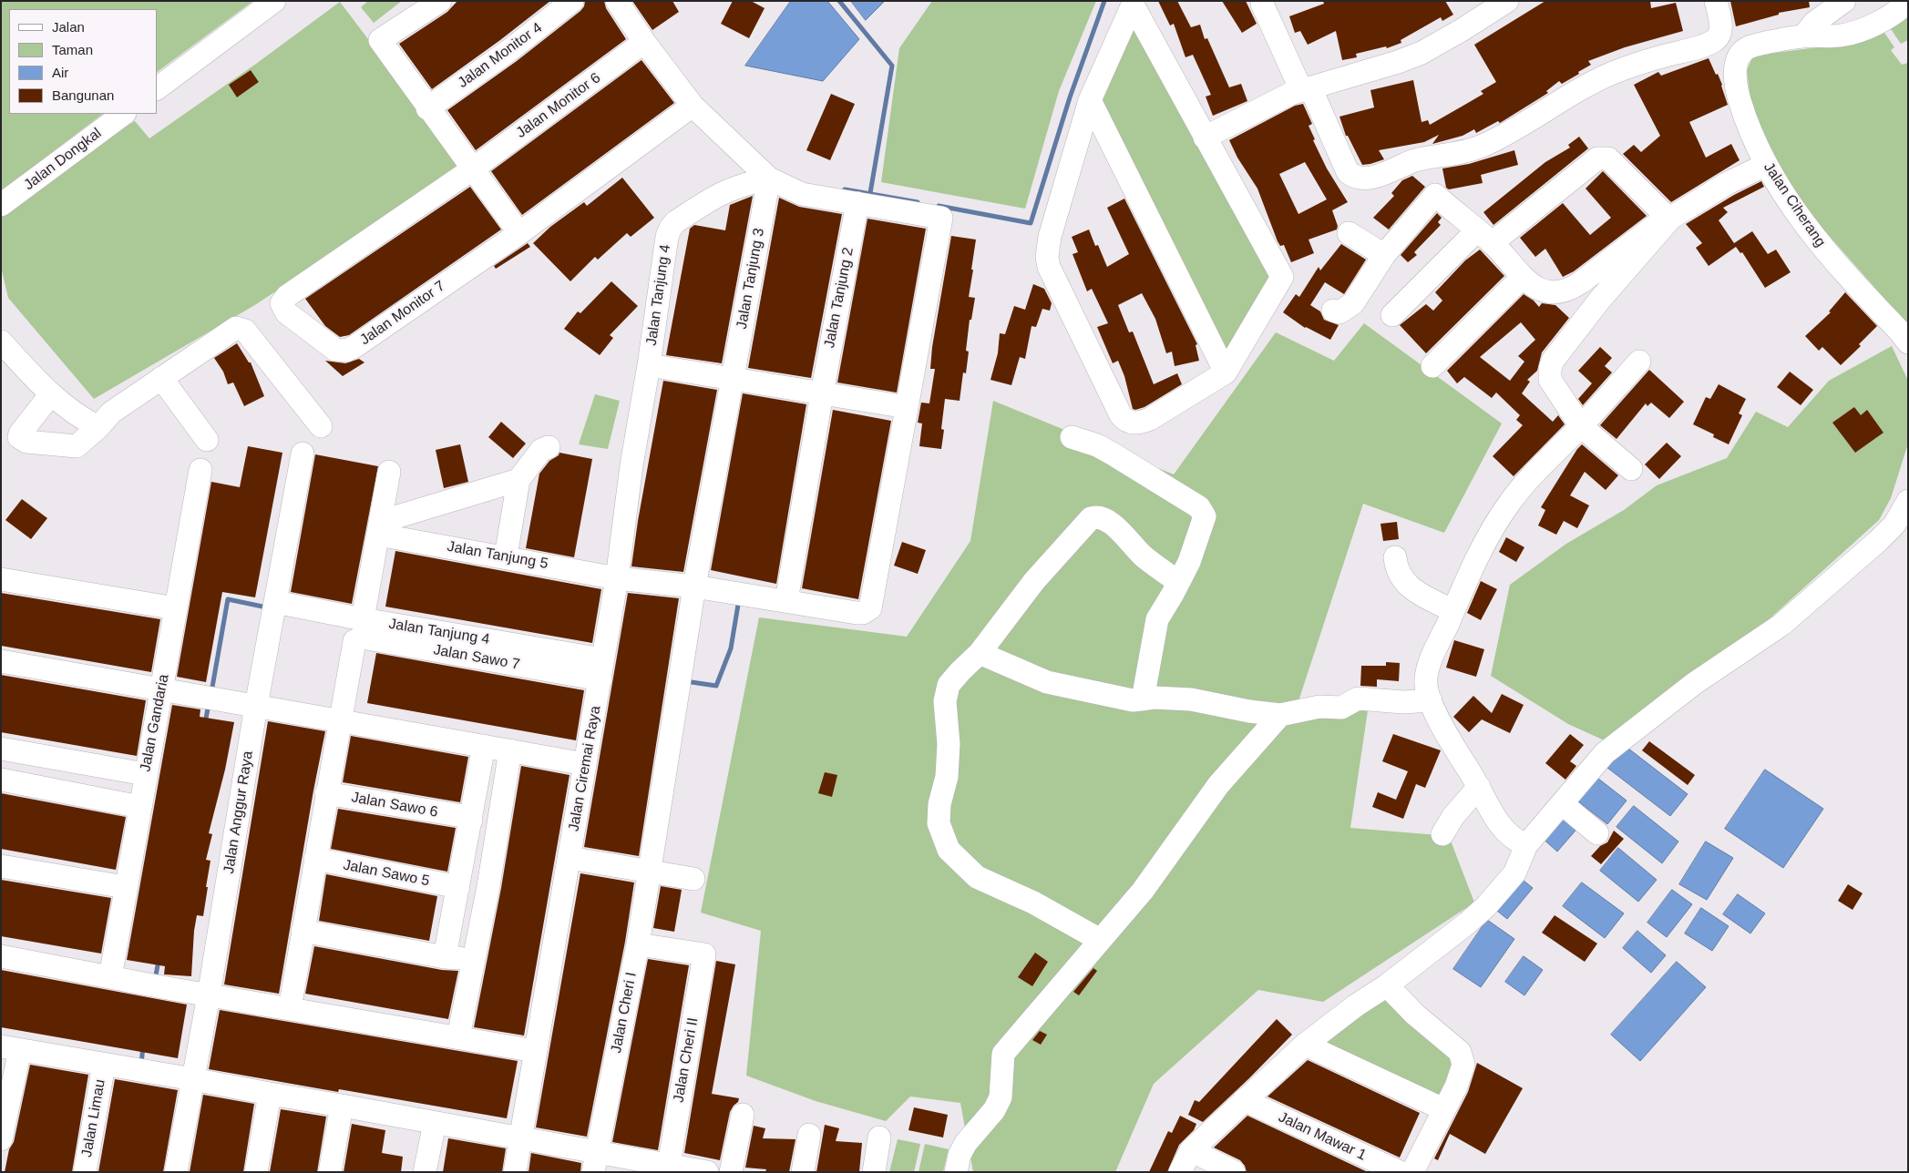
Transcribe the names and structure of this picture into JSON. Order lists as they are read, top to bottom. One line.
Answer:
{"streets":{"street":["Jalan Monitor 4","Jalan Monitor 6","Jalan Dongkal","Jalan Ciherang","Jalan Tanjung 3","Jalan Tanjung 4","Jalan Tanjung 2","Jalan Monitor 7","Jalan Tanjung 5","Jalan Sawo 7","Jalan Gandaria","Jalan Ciremai Raya","Jalan Sawo 6","Jalan Anggur Raya","Jalan Sawo 5","Jalan Cheri I","Jalan Cheri II","Jalan Limau","Jalan Mawar 1"]},"crossings":[["Jalan Monitor 6","Jalan Monitor 7"],["Jalan Tanjung 3","Jalan Tanjung 4"],["Jalan Tanjung 3","Jalan Tanjung 5"],["Jalan Tanjung 3","Jalan Cheri I"],["Jalan Tanjung 4","Jalan Sawo 7"],["Jalan Tanjung 4","Jalan Ciremai Raya"],["Jalan Tanjung 4","Jalan Anggur Raya"],["Jalan Tanjung 2","Jalan Tanjung 5"],["Jalan Tanjung 5","Jalan Ciremai Raya"],["Jalan Tanjung 5","Jalan Cheri I"],["Jalan Sawo 7","Jalan Ciremai Raya"],["Jalan Cheri I","Jalan Cheri II"]],"legend":["Jalan","Taman","Air","Bangunan"]}
